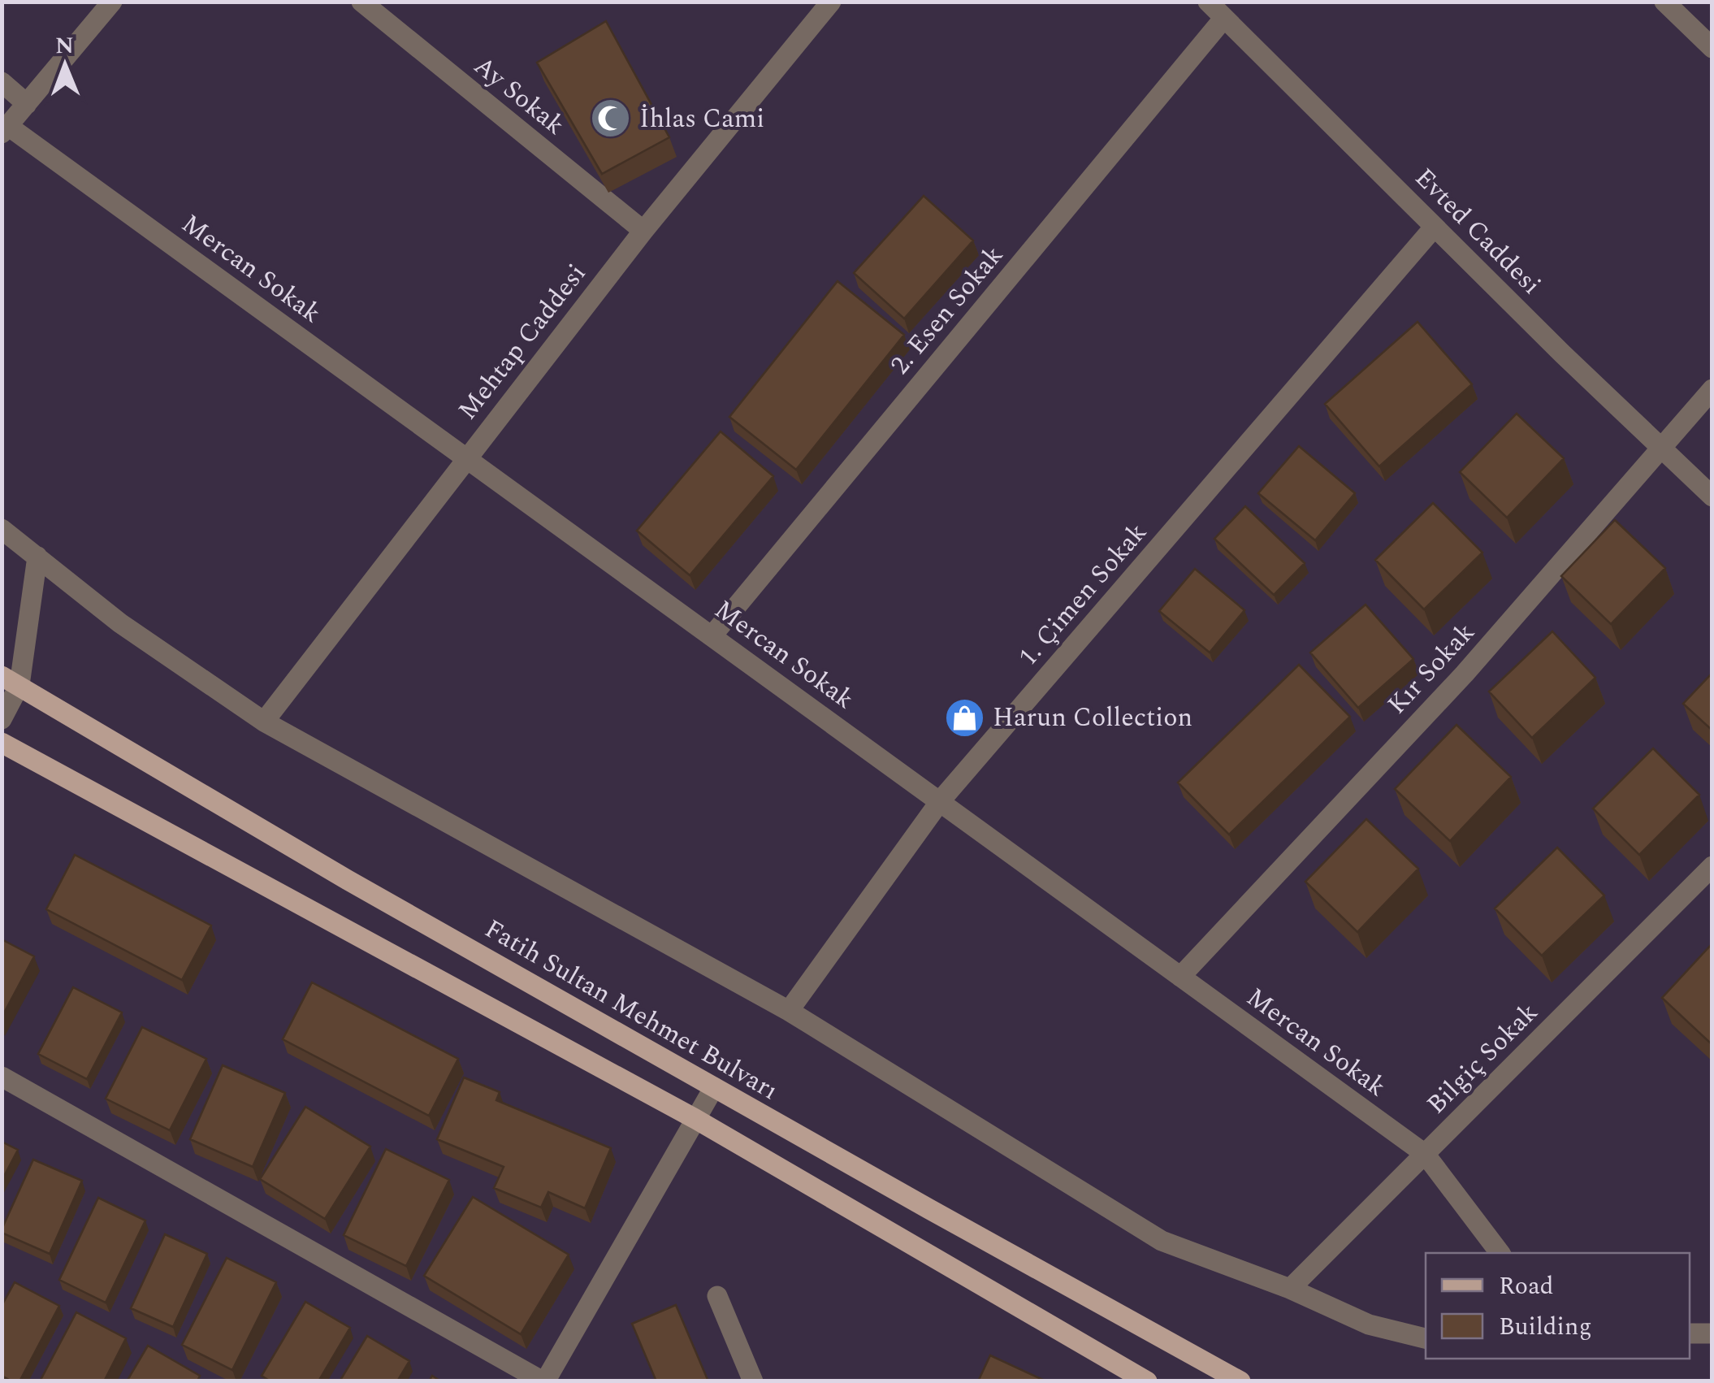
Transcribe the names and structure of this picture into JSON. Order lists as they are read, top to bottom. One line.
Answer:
{"streets":{"main road":["Fatih Sultan Mehmet Bulvarı"],"street":["Ay Sokak","Evted Caddesi","Mercan Sokak","2. Esen Sokak","Mehtap Caddesi","1. Çimen Sokak","Kır Sokak","Bilgiç Sokak"]},"crossings":[["Ay Sokak","Mehtap Caddesi"],["Evted Caddesi","2. Esen Sokak"],["Evted Caddesi","1. Çimen Sokak"],["Evted Caddesi","Kır Sokak"],["Mercan Sokak","2. Esen Sokak"],["Mercan Sokak","Mehtap Caddesi"],["Mercan Sokak","1. Çimen Sokak"],["Mercan Sokak","Kır Sokak"],["Mercan Sokak","Bilgiç Sokak"]],"places":{"mosque":["İhlas Cami"],"shop":["Harun Collection"]},"legend":["Road","Building"],"north":"top"}
